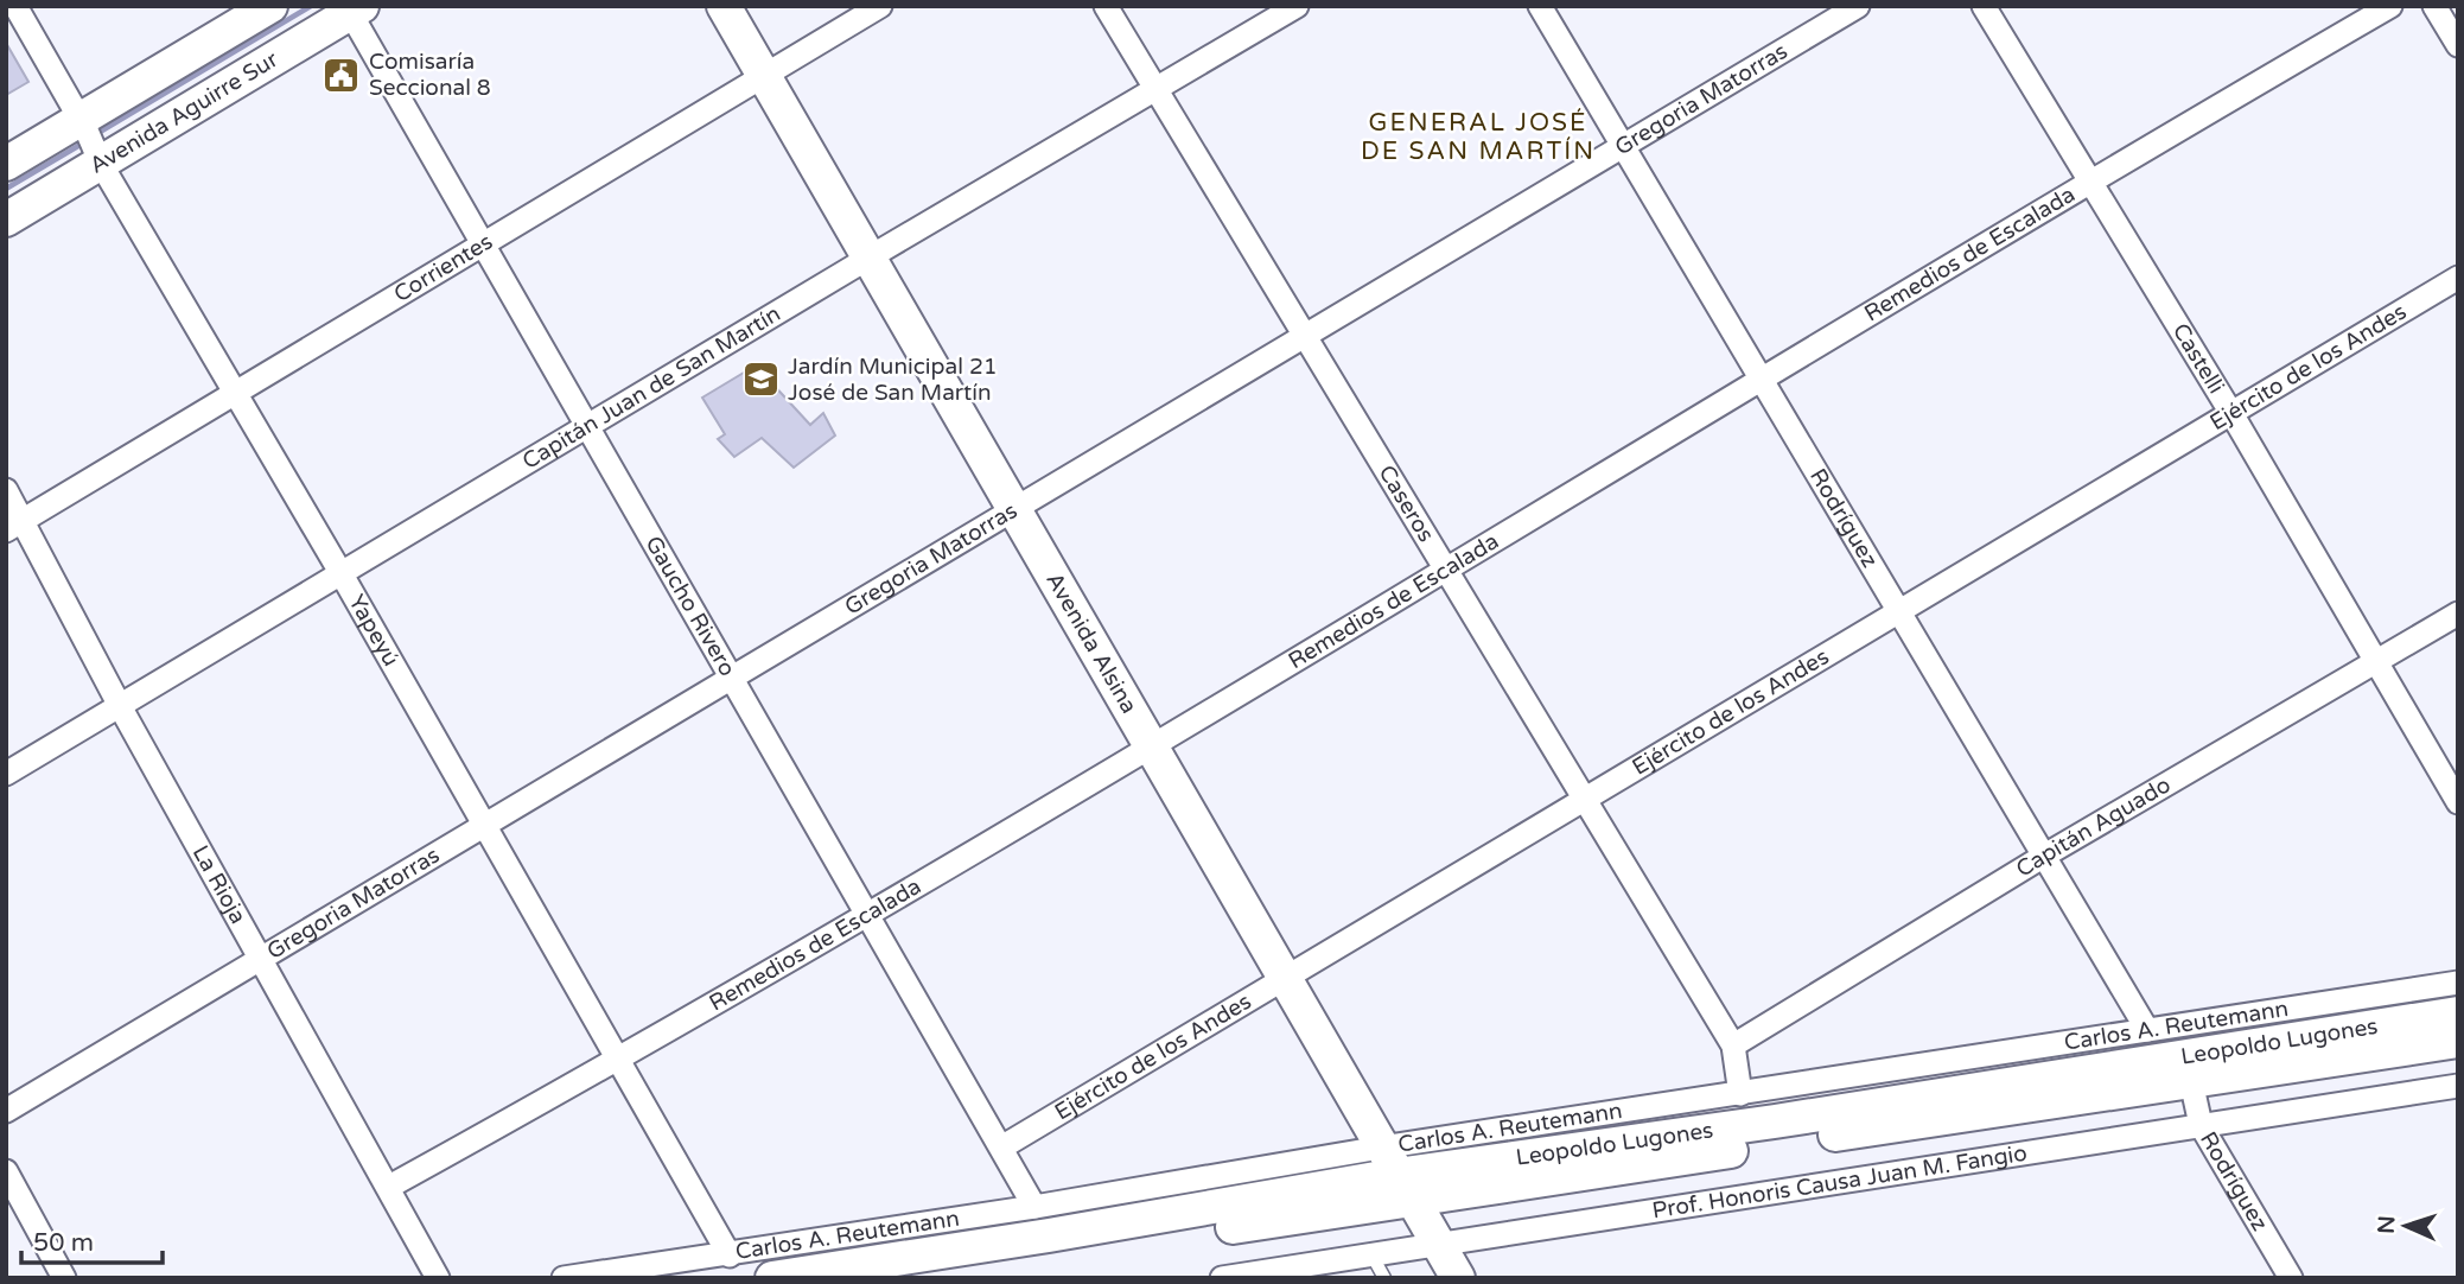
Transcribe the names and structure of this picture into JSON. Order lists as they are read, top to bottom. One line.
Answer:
{"streets":{"main road":["Avenida Aguirre Sur","Avenida Alsina","Leopoldo Lugones"],"street":["Gregoria Matorras","Remedios de Escalada","Corrientes","Castelli","Ejército de los Andes","Capitán Juan de San Martín","Caseros","Rodríguez","Gaucho Rivero","Yapeyú","Capitán Aguado","La Rioja","Carlos A. Reutemann","Prof. Honoris Causa Juan M. Fangio"]},"crossings":[["Gregoria Matorras","Caseros"],["Gregoria Matorras","Rodríguez"],["Gregoria Matorras","Gaucho Rivero"],["Gregoria Matorras","Yapeyú"],["Gregoria Matorras","Avenida Alsina"],["Gregoria Matorras","La Rioja"],["Avenida Aguirre Sur","Gaucho Rivero"],["Avenida Aguirre Sur","Yapeyú"],["Remedios de Escalada","Castelli"],["Remedios de Escalada","Caseros"],["Remedios de Escalada","Rodríguez"],["Remedios de Escalada","Gaucho Rivero"],["Remedios de Escalada","Yapeyú"],["Remedios de Escalada","Avenida Alsina"],["Remedios de Escalada","La Rioja"],["Corrientes","Gaucho Rivero"],["Corrientes","Yapeyú"],["Corrientes","Avenida Alsina"],["Corrientes","La Rioja"],["Castelli","Ejército de los Andes"],["Castelli","Capitán Aguado"],["Ejército de los Andes","Caseros"],["Ejército de los Andes","Rodríguez"],["Ejército de los Andes","Gaucho Rivero"],["Ejército de los Andes","Avenida Alsina"],["Capitán Juan de San Martín","Caseros"],["Capitán Juan de San Martín","Gaucho Rivero"],["Capitán Juan de San Martín","Yapeyú"],["Capitán Juan de San Martín","Avenida Alsina"],["Capitán Juan de San Martín","La Rioja"],["Caseros","Capitán Aguado"],["Caseros","Carlos A. Reutemann"],["Rodríguez","Capitán Aguado"],["Rodríguez","Carlos A. Reutemann"],["Rodríguez","Leopoldo Lugones"],["Rodríguez","Prof. Honoris Causa Juan M. Fangio"],["Gaucho Rivero","Carlos A. Reutemann"],["Yapeyú","Carlos A. Reutemann"],["Avenida Alsina","Carlos A. Reutemann"],["Avenida Alsina","Leopoldo Lugones"],["Avenida Alsina","Prof. Honoris Causa Juan M. Fangio"],["Carlos A. Reutemann","Leopoldo Lugones"]],"districts":["GENERAL JOSÉ DE SAN MARTÍN"],"places":{"public building":["Comisaría Seccional 8"],"school or university":["Jardín Municipal 21 José de San Martín"]},"scale_bar":"50 m","north":"left"}
